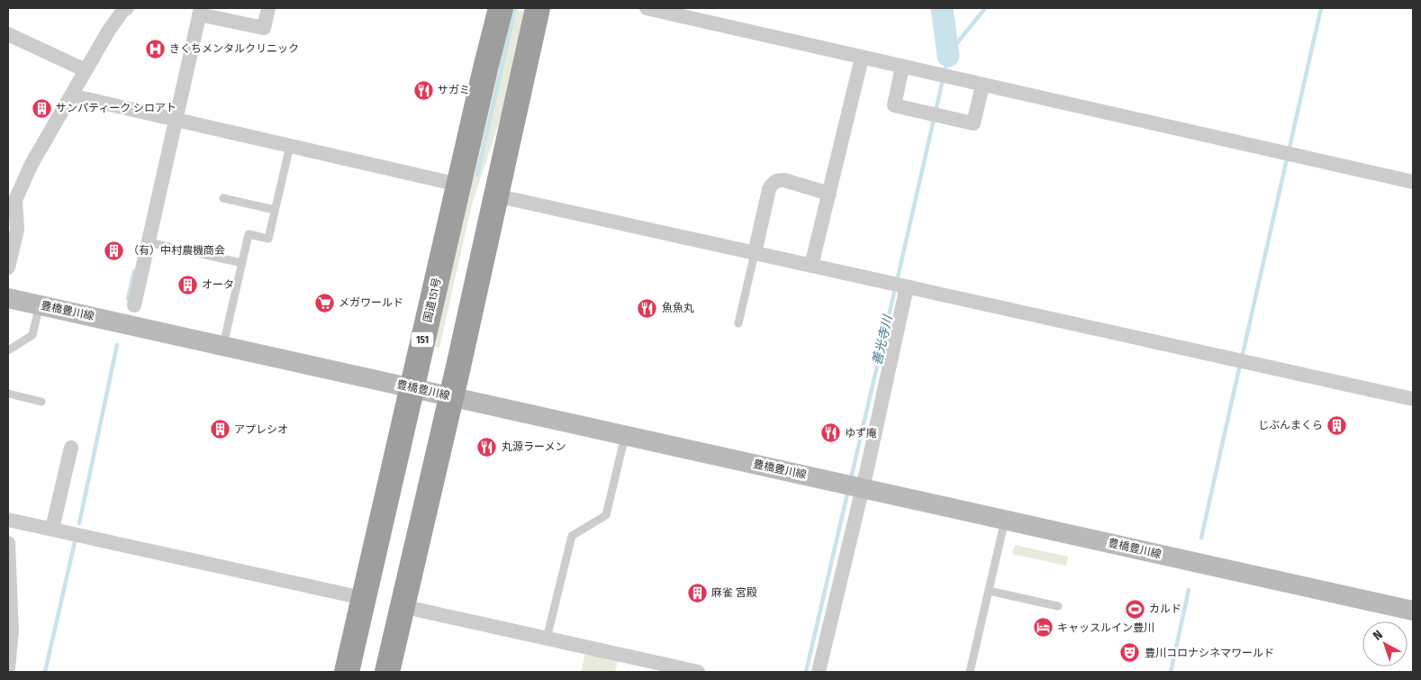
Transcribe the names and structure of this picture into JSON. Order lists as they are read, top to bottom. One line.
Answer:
{"streets":{"highway":["国道151号","151"],"main road":["豊橋豊川線"]},"crossings":[["国道151号","豊橋豊川線"]],"water":["善光寺川"],"places":{"hospital":["きくちメンタルクリニック"],"restaurant":["サガミ","魚魚丸","ゆず庵","丸源ラーメン"],"building":["サンパティーク シロアト","（有）中村農機商会","オータ","じぶんまくら","アプレシオ","麻雀 宮殿"],"supermarket":["メガワールド"],"sports":["カルド"],"hotel":["キャッスルイン豊川"],"theatre":["豊川コロナシネマワールド"]},"north":"top left"}
